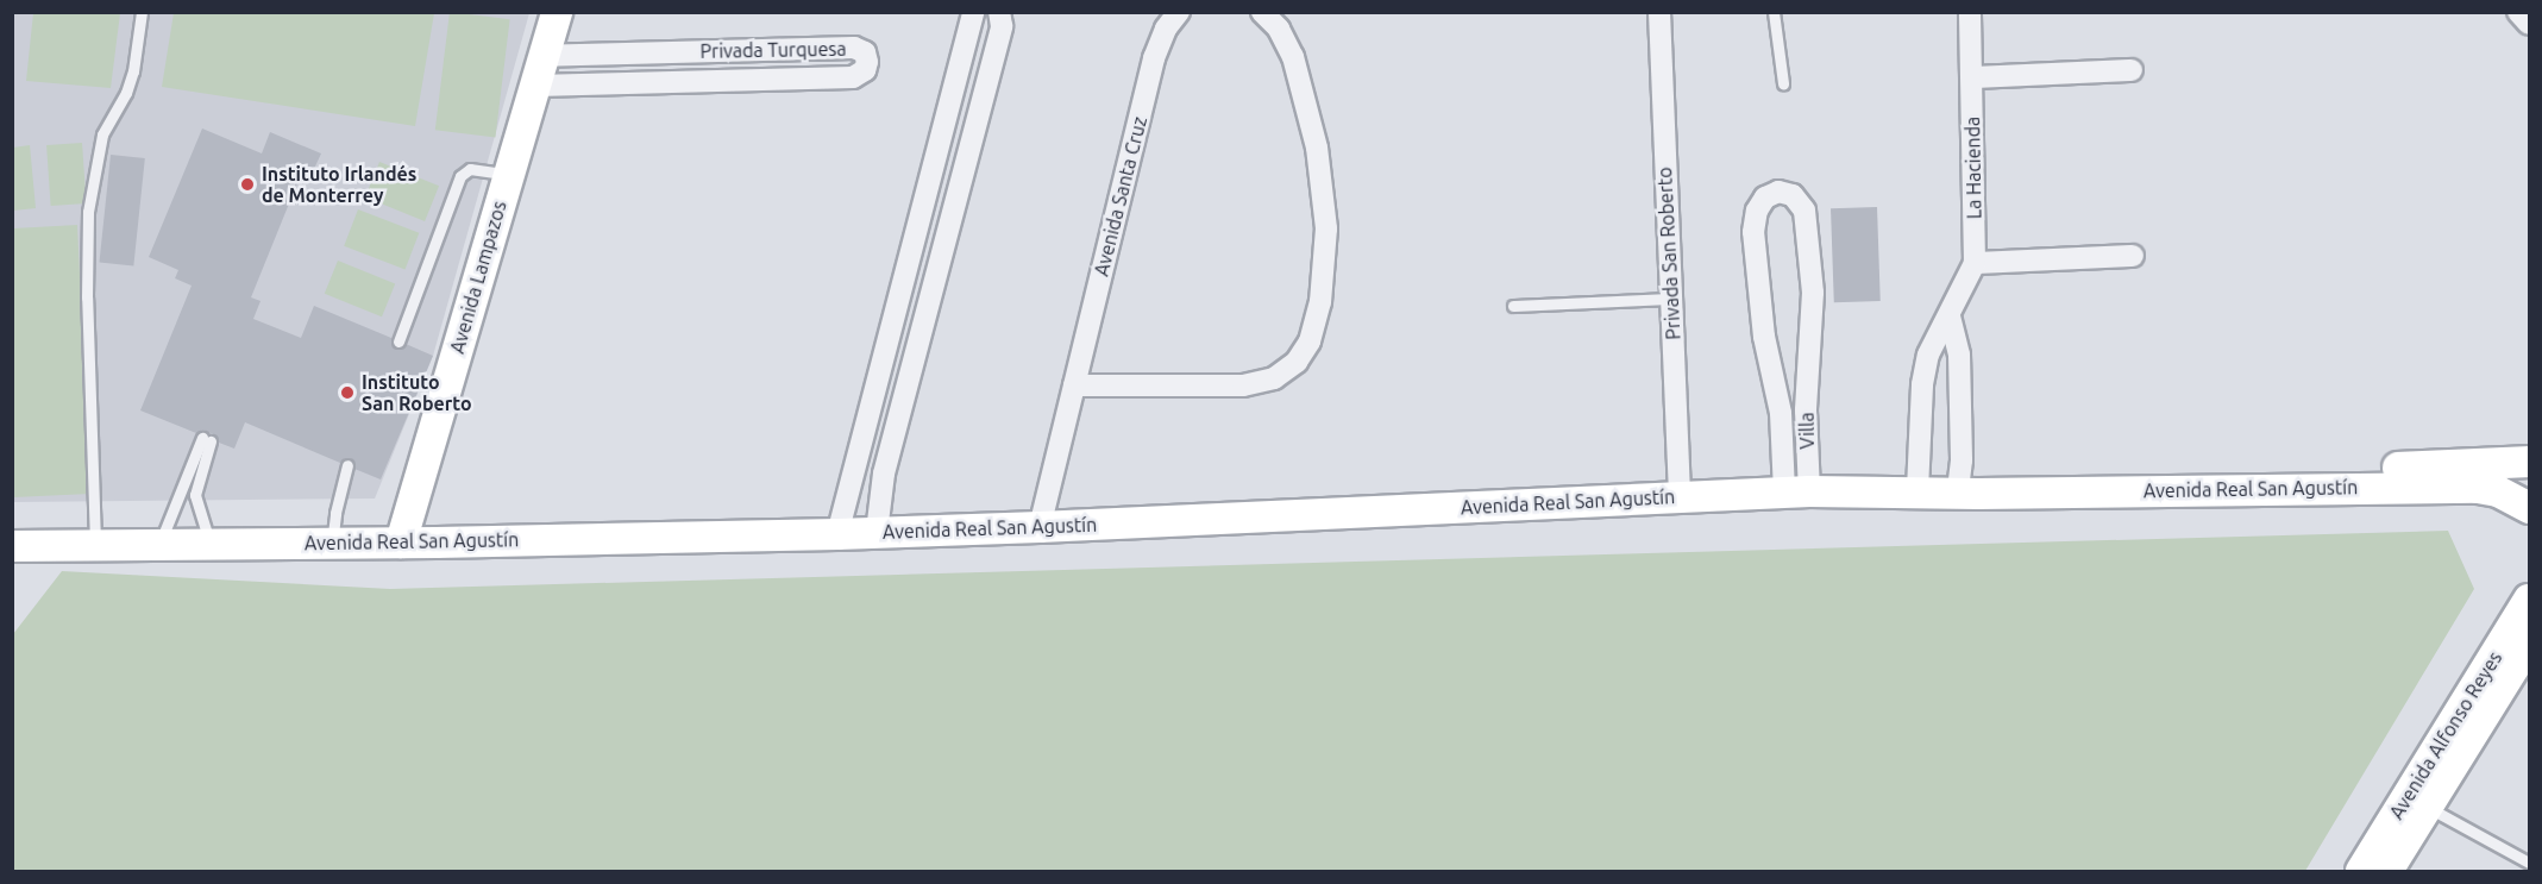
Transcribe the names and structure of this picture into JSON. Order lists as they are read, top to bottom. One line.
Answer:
{"streets":{"main road":["Avenida Lampazos","Avenida Real San Agustín","Avenida Alfonso Reyes"],"street":["Privada Turquesa","La Hacienda","Avenida Santa Cruz","Privada San Roberto","Villa"]},"crossings":[["Privada Turquesa","Avenida Lampazos"],["La Hacienda","Avenida Real San Agustín"],["Avenida Santa Cruz","Avenida Real San Agustín"],["Privada San Roberto","Avenida Real San Agustín"],["Avenida Lampazos","Avenida Real San Agustín"],["Villa","Avenida Real San Agustín"]],"places":["Instituto Irlandés de Monterrey","Instituto San Roberto"]}
